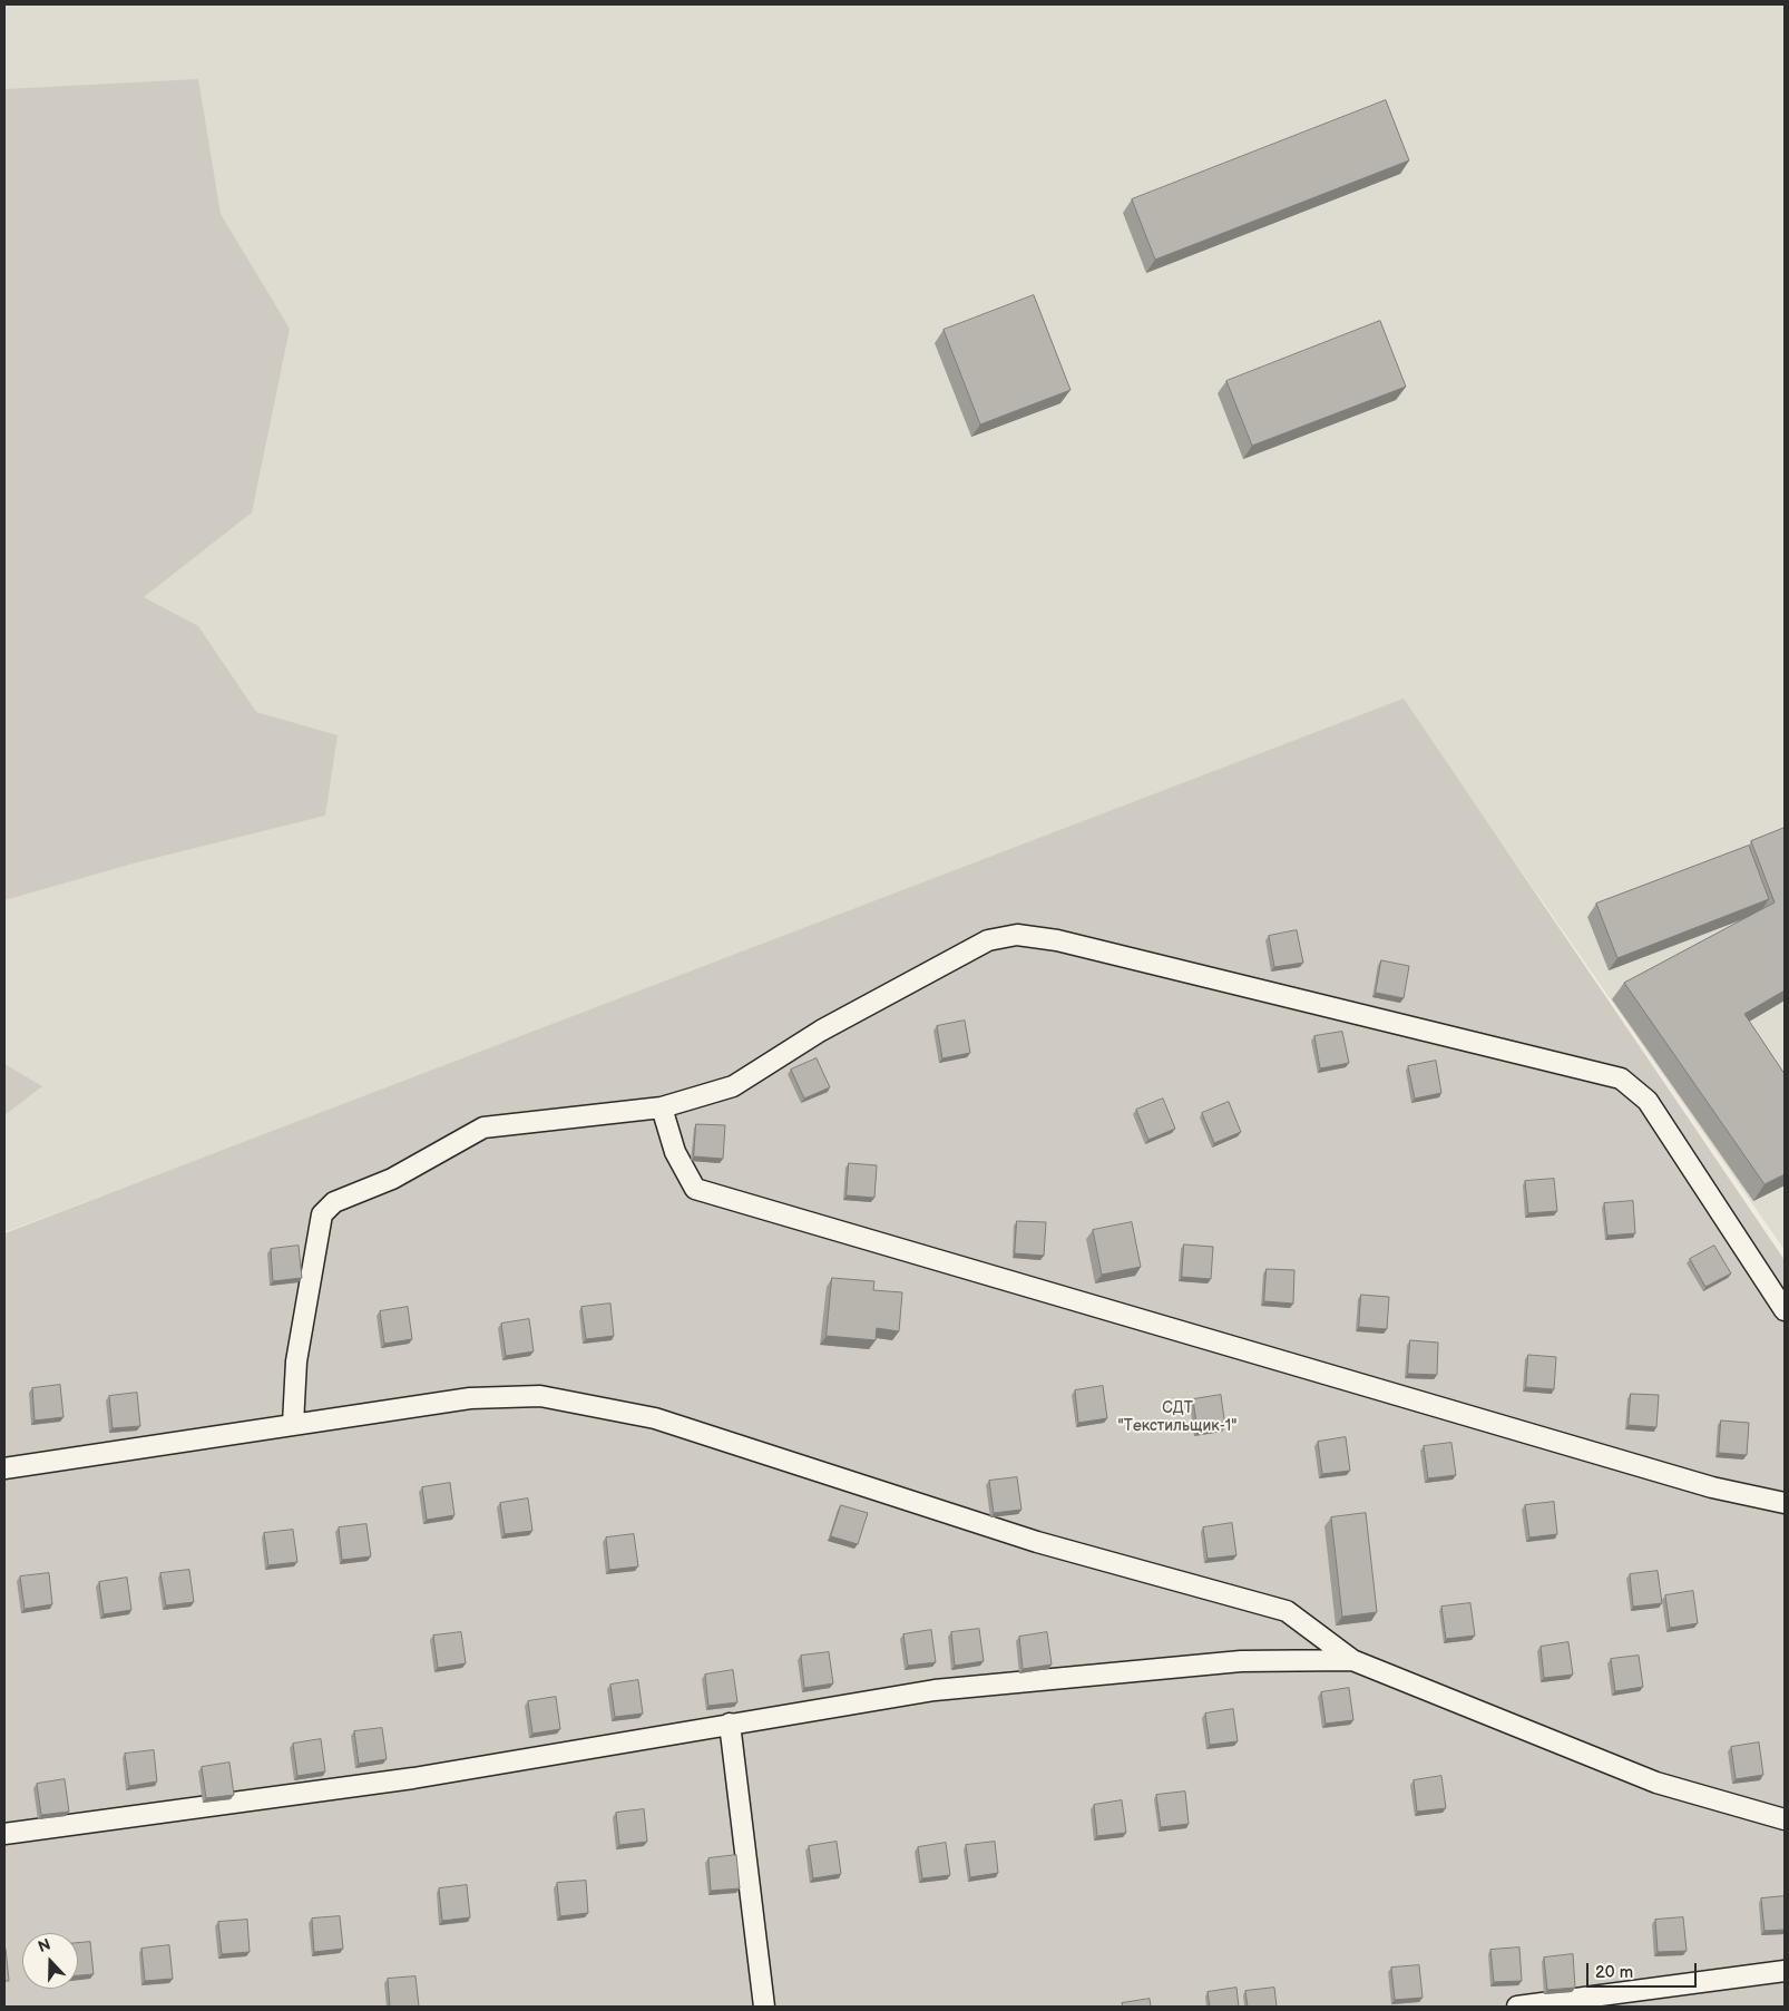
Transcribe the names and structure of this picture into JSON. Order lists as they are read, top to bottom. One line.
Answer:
{"parks":["СДТ \"Текстильщик-1\""],"scale_bar":"20 m","north":"top"}
